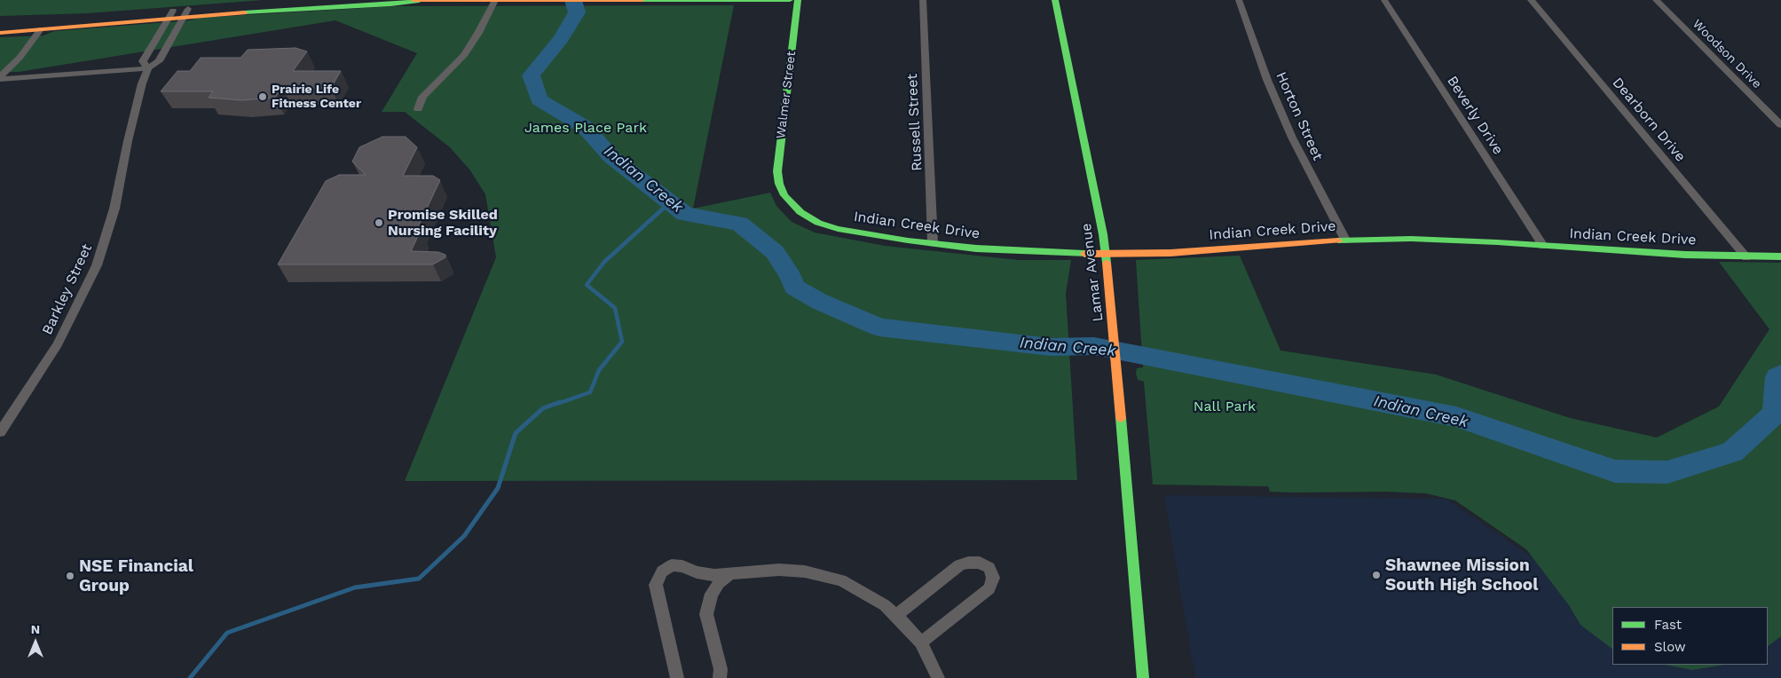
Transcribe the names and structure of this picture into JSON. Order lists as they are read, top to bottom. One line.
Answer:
{"streets":{"street":["Woodson Drive","Walmer Street","Beverly Drive","Horton Street","Dearborn Drive","Russell Street","Indian Creek Drive","Lamar Avenue","Barkley Street"]},"crossings":[["Walmer Street","Indian Creek Drive"],["Beverly Drive","Indian Creek Drive"],["Horton Street","Indian Creek Drive"],["Dearborn Drive","Indian Creek Drive"],["Russell Street","Indian Creek Drive"],["Indian Creek Drive","Lamar Avenue"]],"water":["Indian Creek"],"parks":["James Place Park","Nall Park"],"places":["Prairie Life Fitness Center","Promise Skilled Nursing Facility","Shawnee Mission South High School","NSE Financial Group"],"legend":["Fast","Slow"],"north":"top"}
